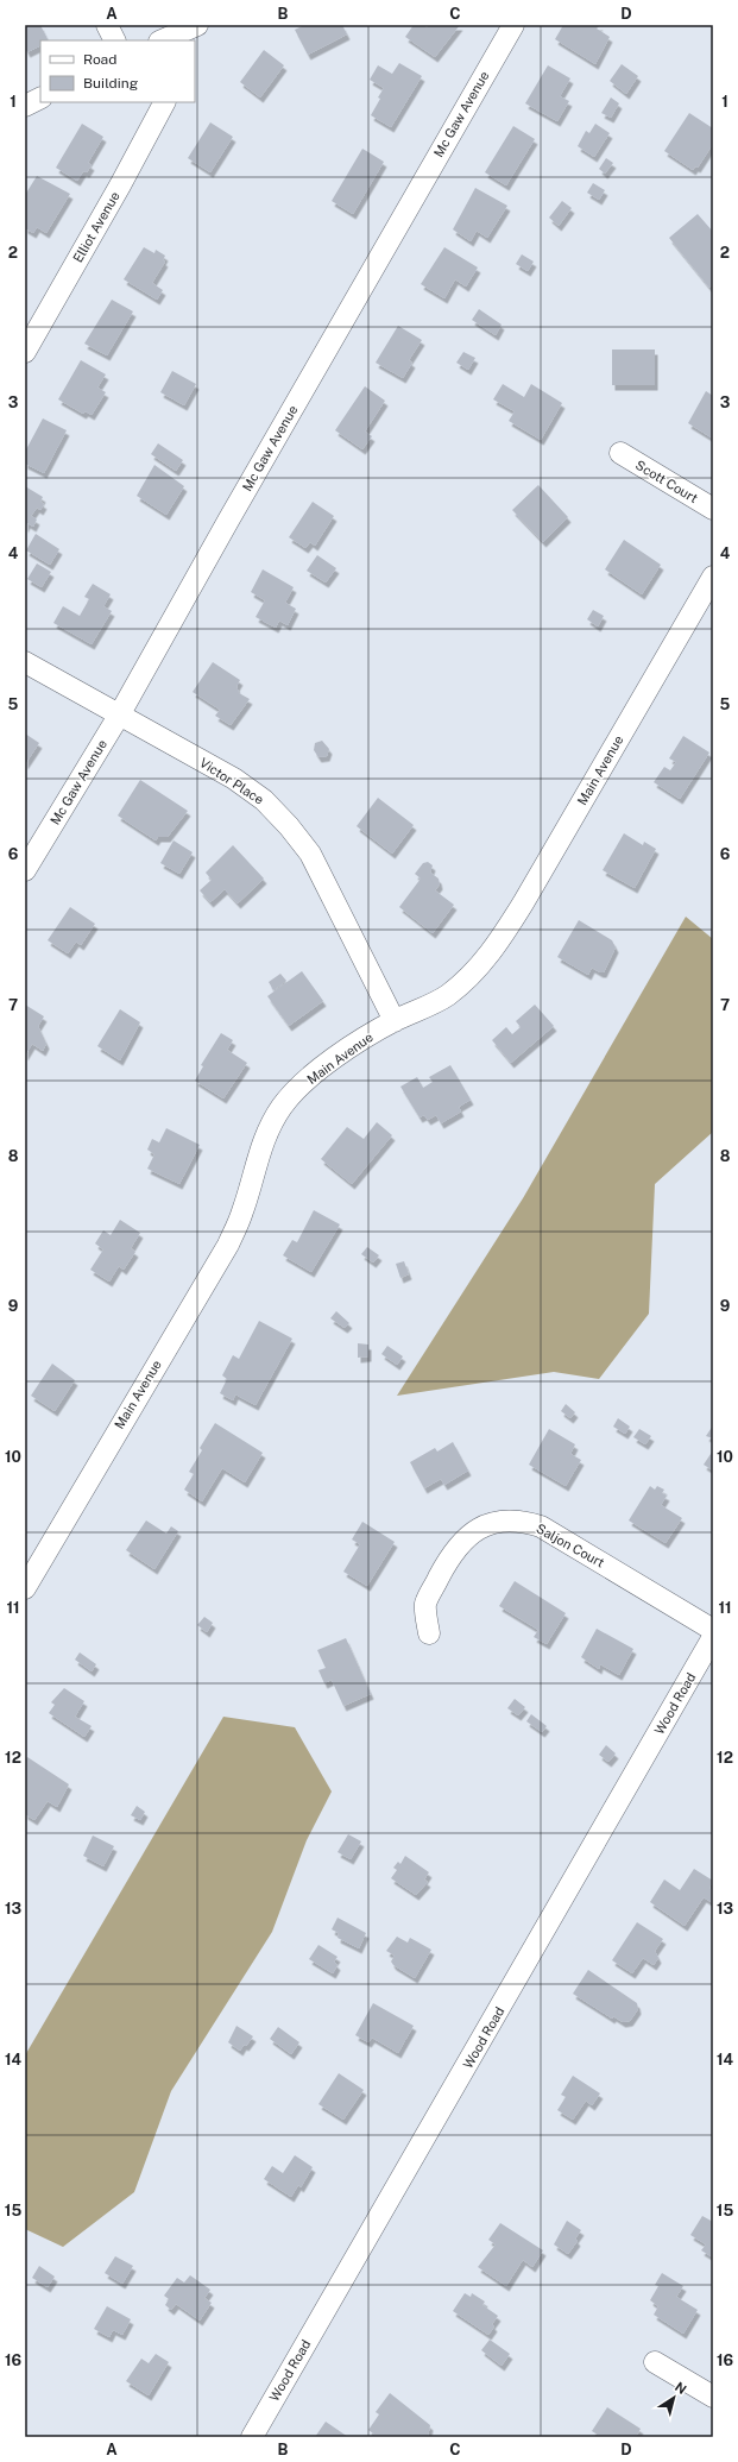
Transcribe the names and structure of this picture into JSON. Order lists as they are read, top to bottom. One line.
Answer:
{"streets":{"street":["Mc Gaw Avenue","Elliot Avenue","Scott Court","Main Avenue","Victor Place","Saljon Court","Wood Road"]},"crossings":[["Mc Gaw Avenue","Victor Place"],["Main Avenue","Victor Place"]],"legend":["Road","Building"],"north":"top right","grid":{"columns":["A","B","C","D"],"rows":["1","2","3","4","5","6","7","8","9","10","11","12","13","14","15","16"]}}
